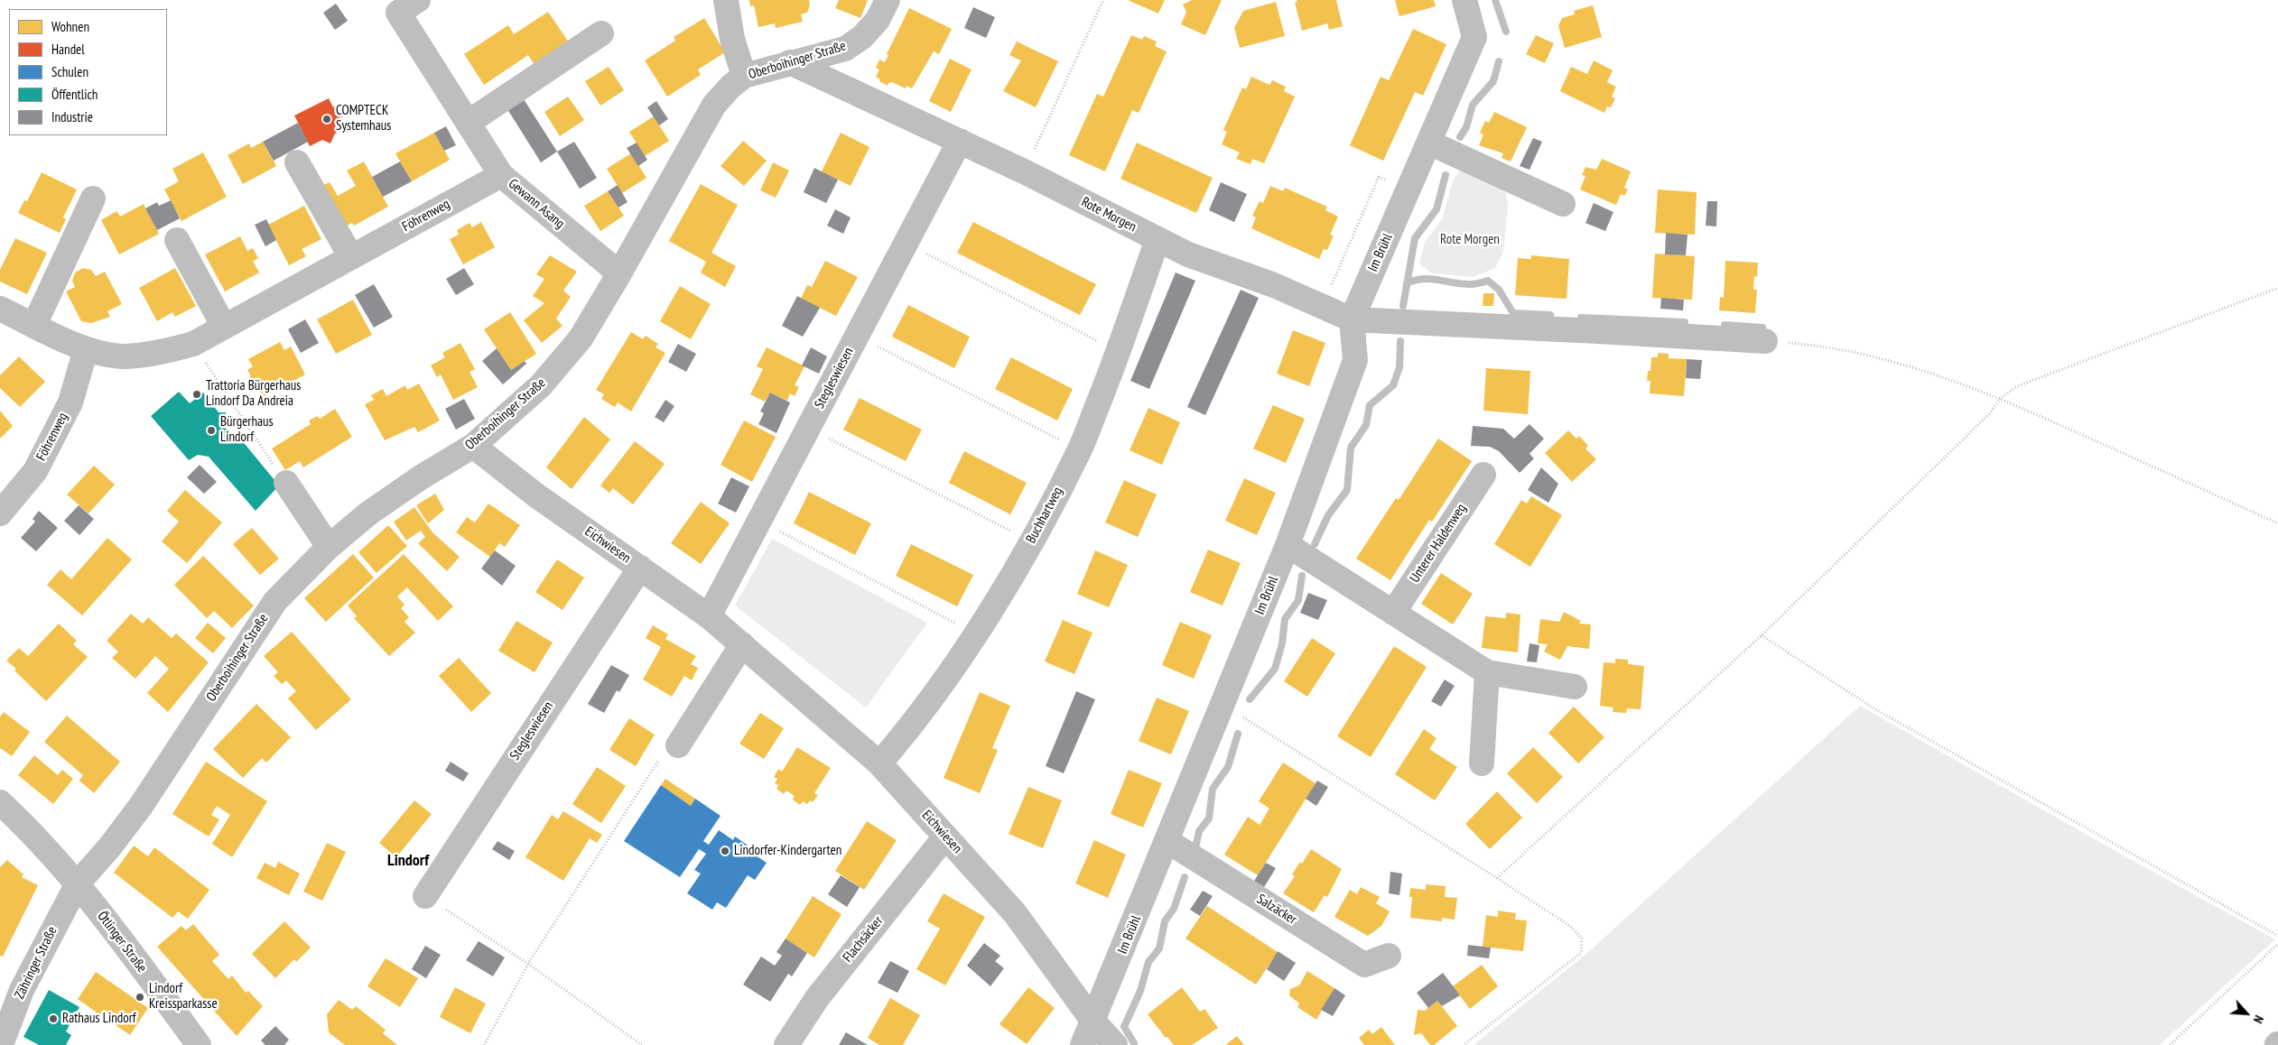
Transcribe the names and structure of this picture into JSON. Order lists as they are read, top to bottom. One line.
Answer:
{"streets":{"street":["Oberboihinger Straße","Gewann Asang","Rote Morgen","Föhrenweg","Im Brühl","Stegleswiesen","Buchhartweg","Unterer Haldenweg","Eichwiesen","Salzäcker","Flachsäcker","Ötlinger Straße","Zähringer Straße"]},"crossings":[["Oberboihinger Straße","Gewann Asang"],["Oberboihinger Straße","Rote Morgen"],["Oberboihinger Straße","Eichwiesen"],["Oberboihinger Straße","Ötlinger Straße"],["Oberboihinger Straße","Zähringer Straße"],["Gewann Asang","Föhrenweg"],["Rote Morgen","Im Brühl"],["Rote Morgen","Stegleswiesen"],["Rote Morgen","Buchhartweg"],["Im Brühl","Eichwiesen"],["Im Brühl","Salzäcker"],["Stegleswiesen","Eichwiesen"],["Buchhartweg","Eichwiesen"],["Eichwiesen","Flachsäcker"],["Ötlinger Straße","Zähringer Straße"]],"districts":["Lindorf"],"parks":["Rote Morgen"],"places":["COMPTECK Systemhaus","Trattoria Bürgerhaus Lindorf Da Andreia","Bürgerhaus Lindorf","Lindorfer-Kindergarten","Lindorf Kreissparkasse","Rathaus Lindorf"],"legend":["Wohnen","Handel","Schulen","Öffentlich","Industrie"],"north":"bottom right"}
